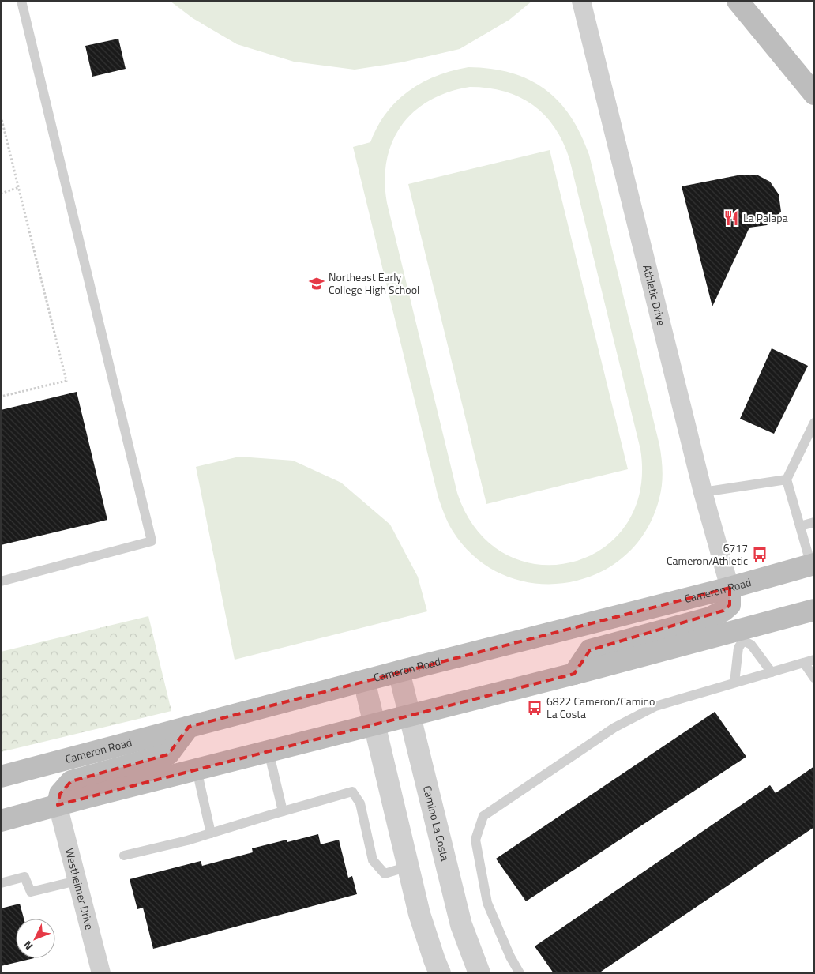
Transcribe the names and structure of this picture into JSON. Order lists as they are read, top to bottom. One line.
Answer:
{"streets":{"main road":["Cameron Road"],"street":["Athletic Drive","Camino La Costa","Westheimer Drive"]},"crossings":[["Athletic Drive","Cameron Road"],["Cameron Road","Camino La Costa"]],"places":{"restaurant":["La Palapa"],"school or university":["Northeast Early College High School"],"bus stop":["6717 Cameron/Athletic","6822 Cameron/Camino La Costa"]},"north":"bottom left"}
